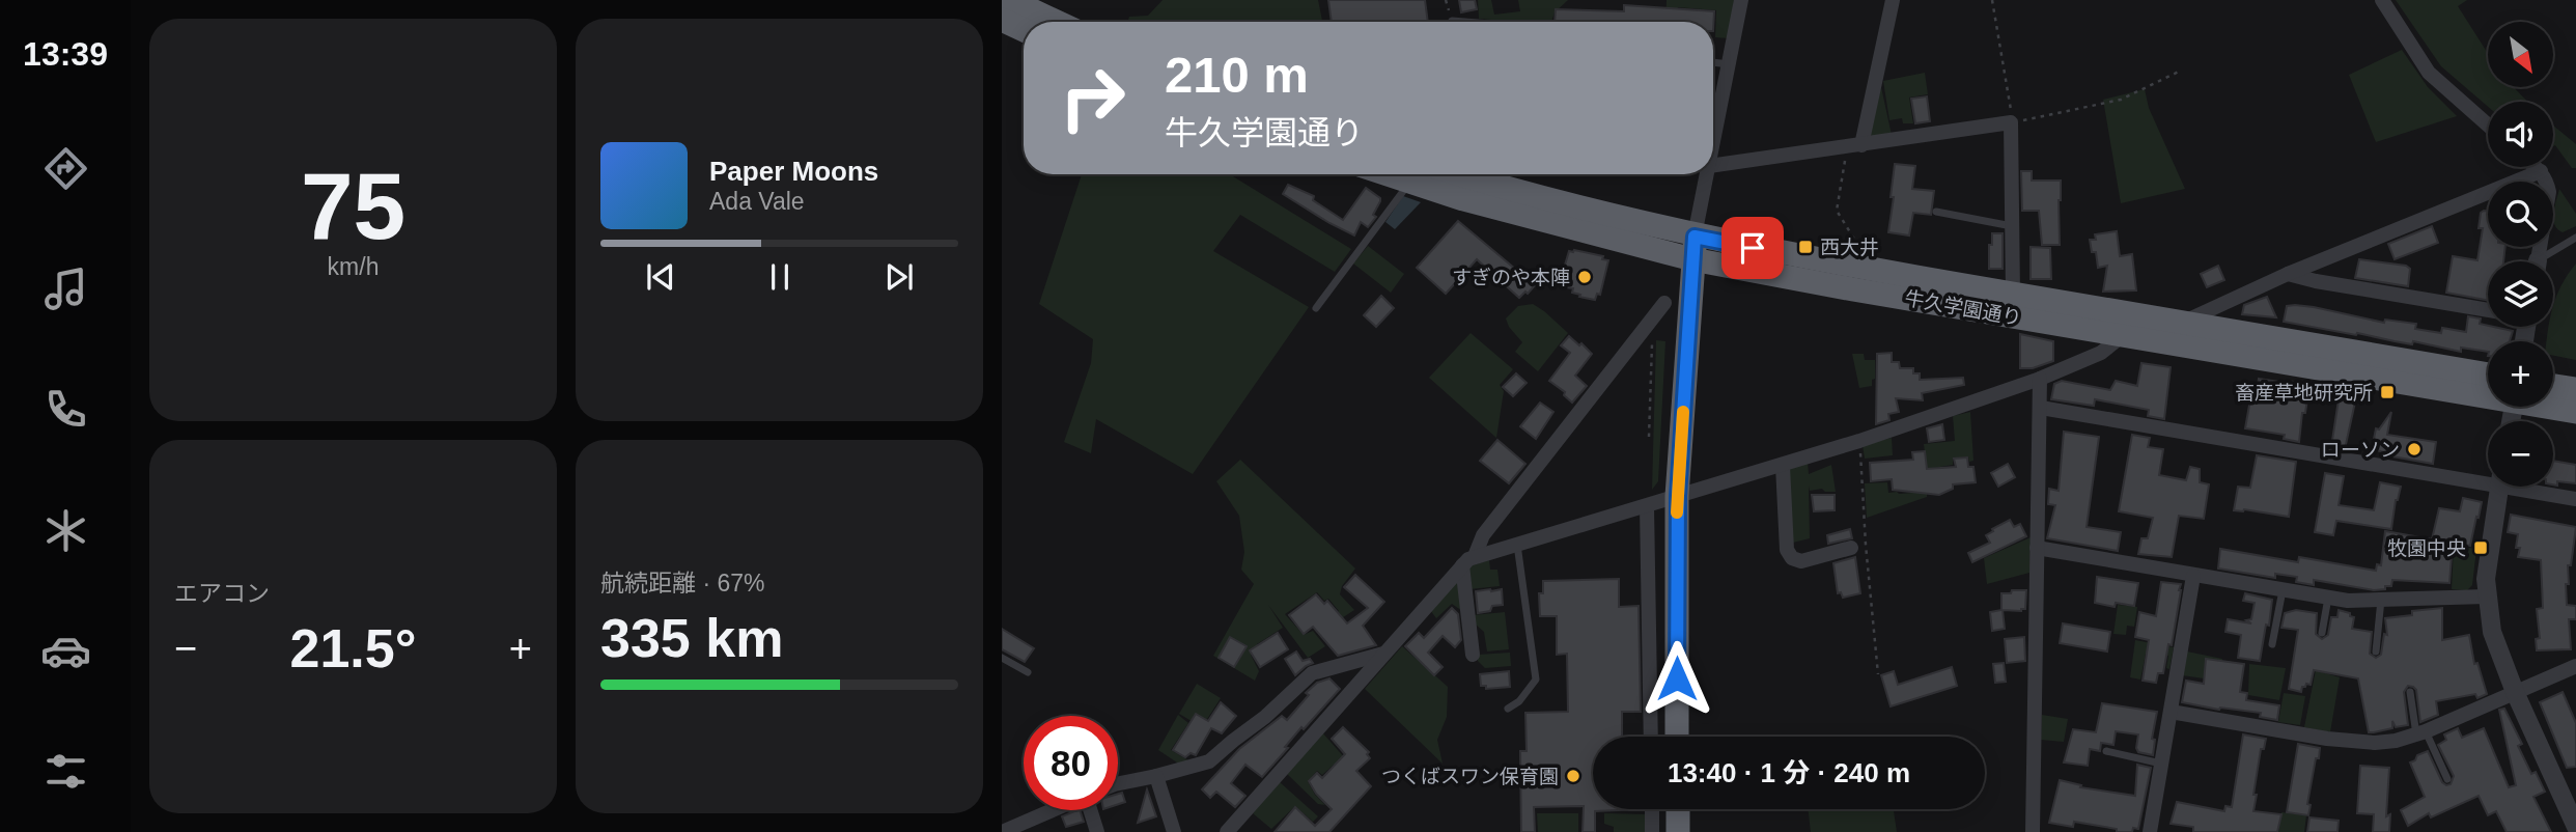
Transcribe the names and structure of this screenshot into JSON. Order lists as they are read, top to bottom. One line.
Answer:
{"streets":{"highway":["牛久学園通り"]},"places":{"transit":["西大井","畜産草地研究所","牧園中央"],"other":["すぎのや本陣","ローソン","つくばスワン保育園"]},"north":"bottom right","page":{"tabs":"13:39","tile":[["75","km/h"],"エアコン",["航続距離 · 67%","335 km"]],"map_buttons":["+","−"],"turn":["210 m","牛久学園通り"],"song":["Paper Moons","Ada Vale"],"heat":["−","21.5°","+"],"limit":"80","trip":"13:40 · 1 分 · 240 m"}}
